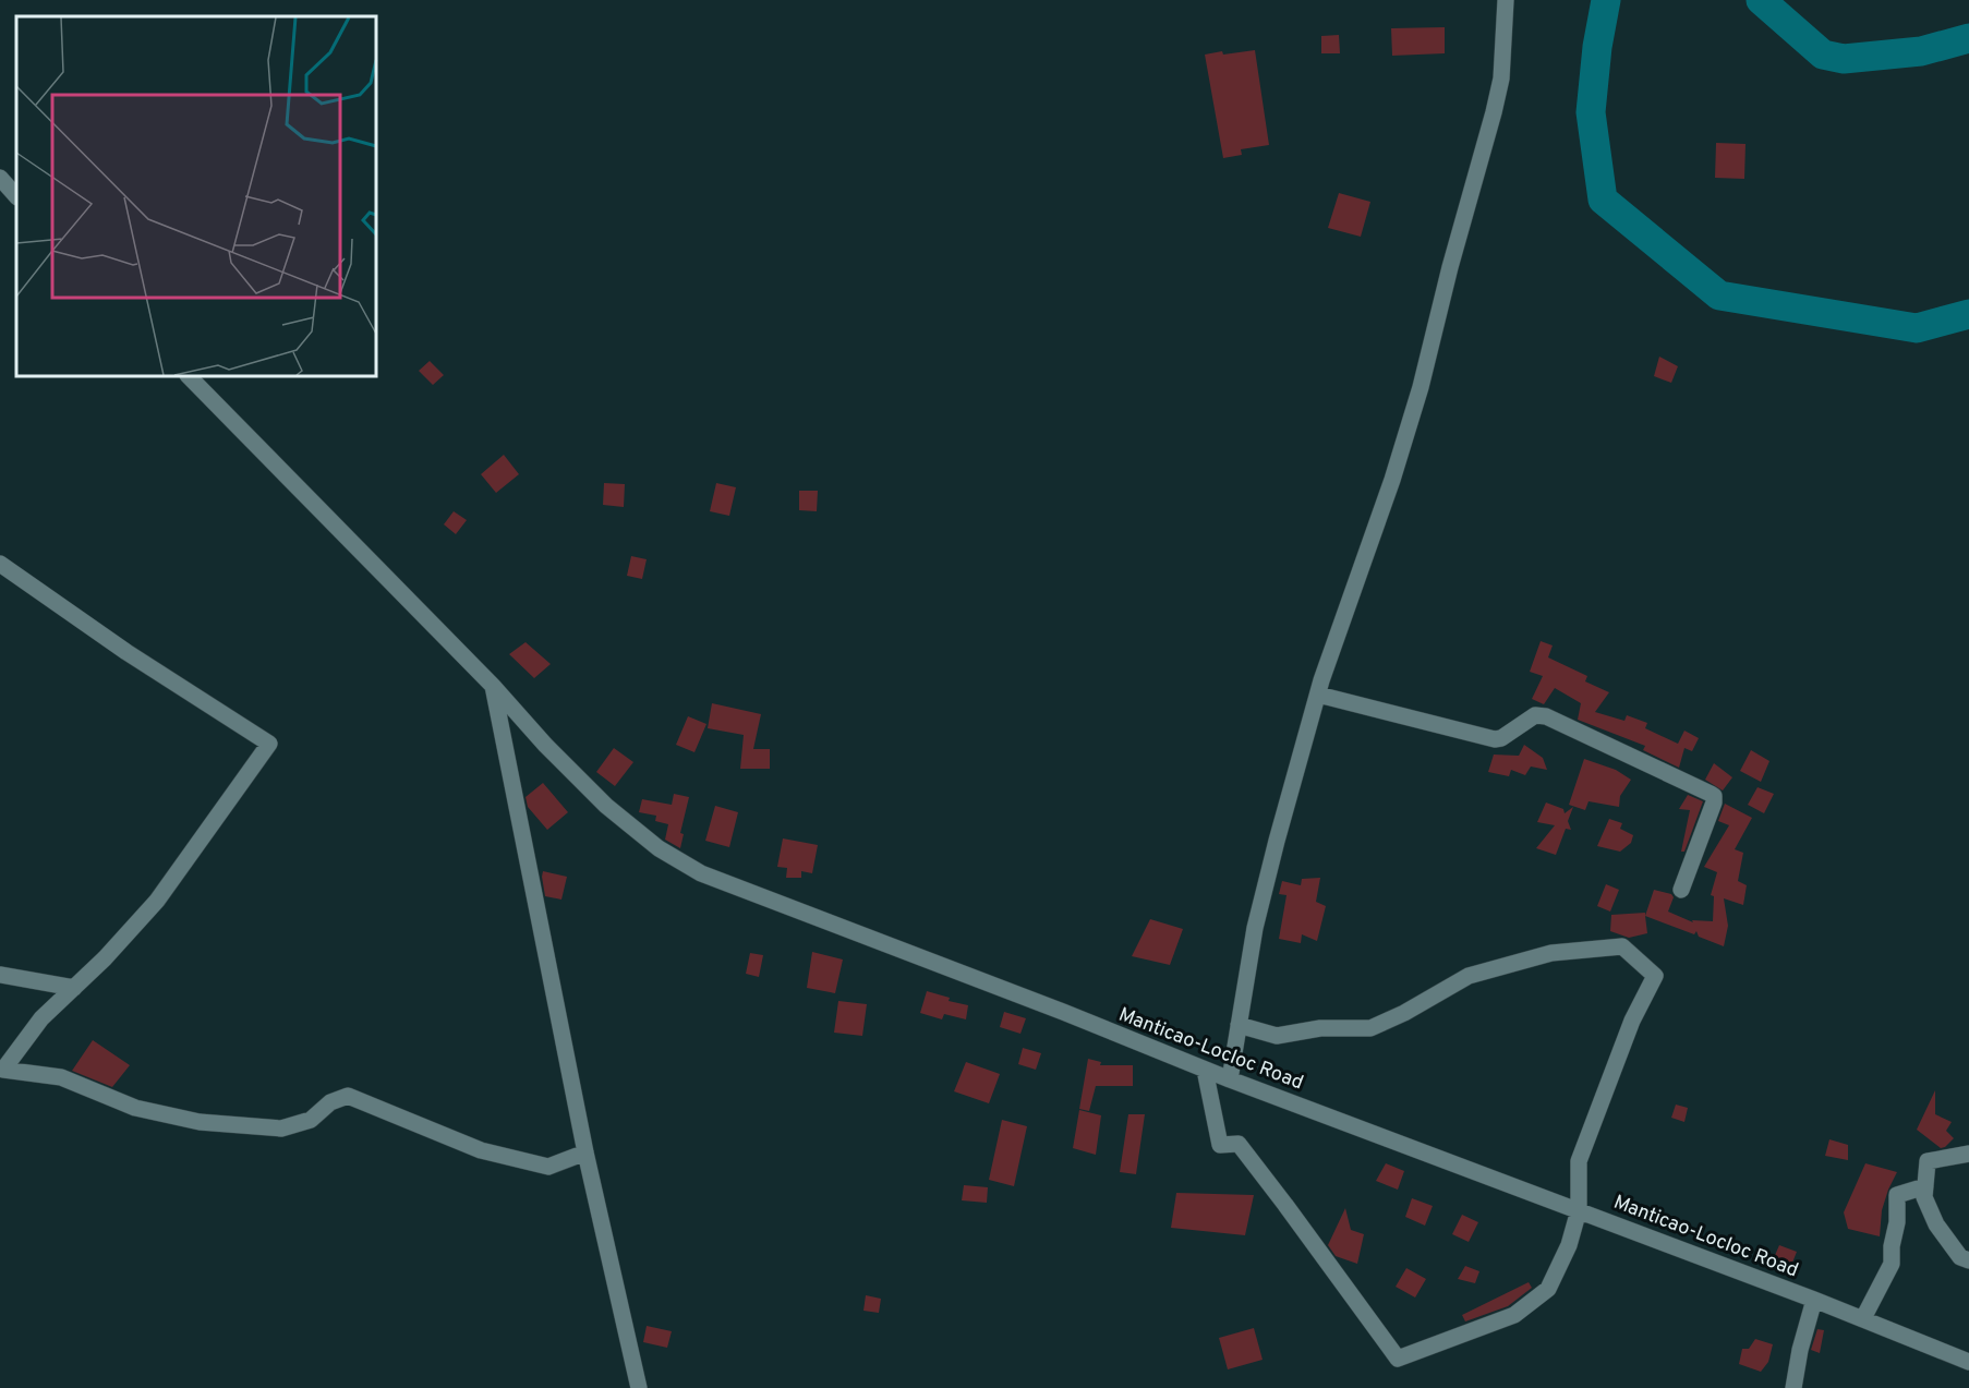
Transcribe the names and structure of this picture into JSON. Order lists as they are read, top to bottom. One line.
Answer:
{"streets":{"street":["Manticao-Locloc Road"]}}
